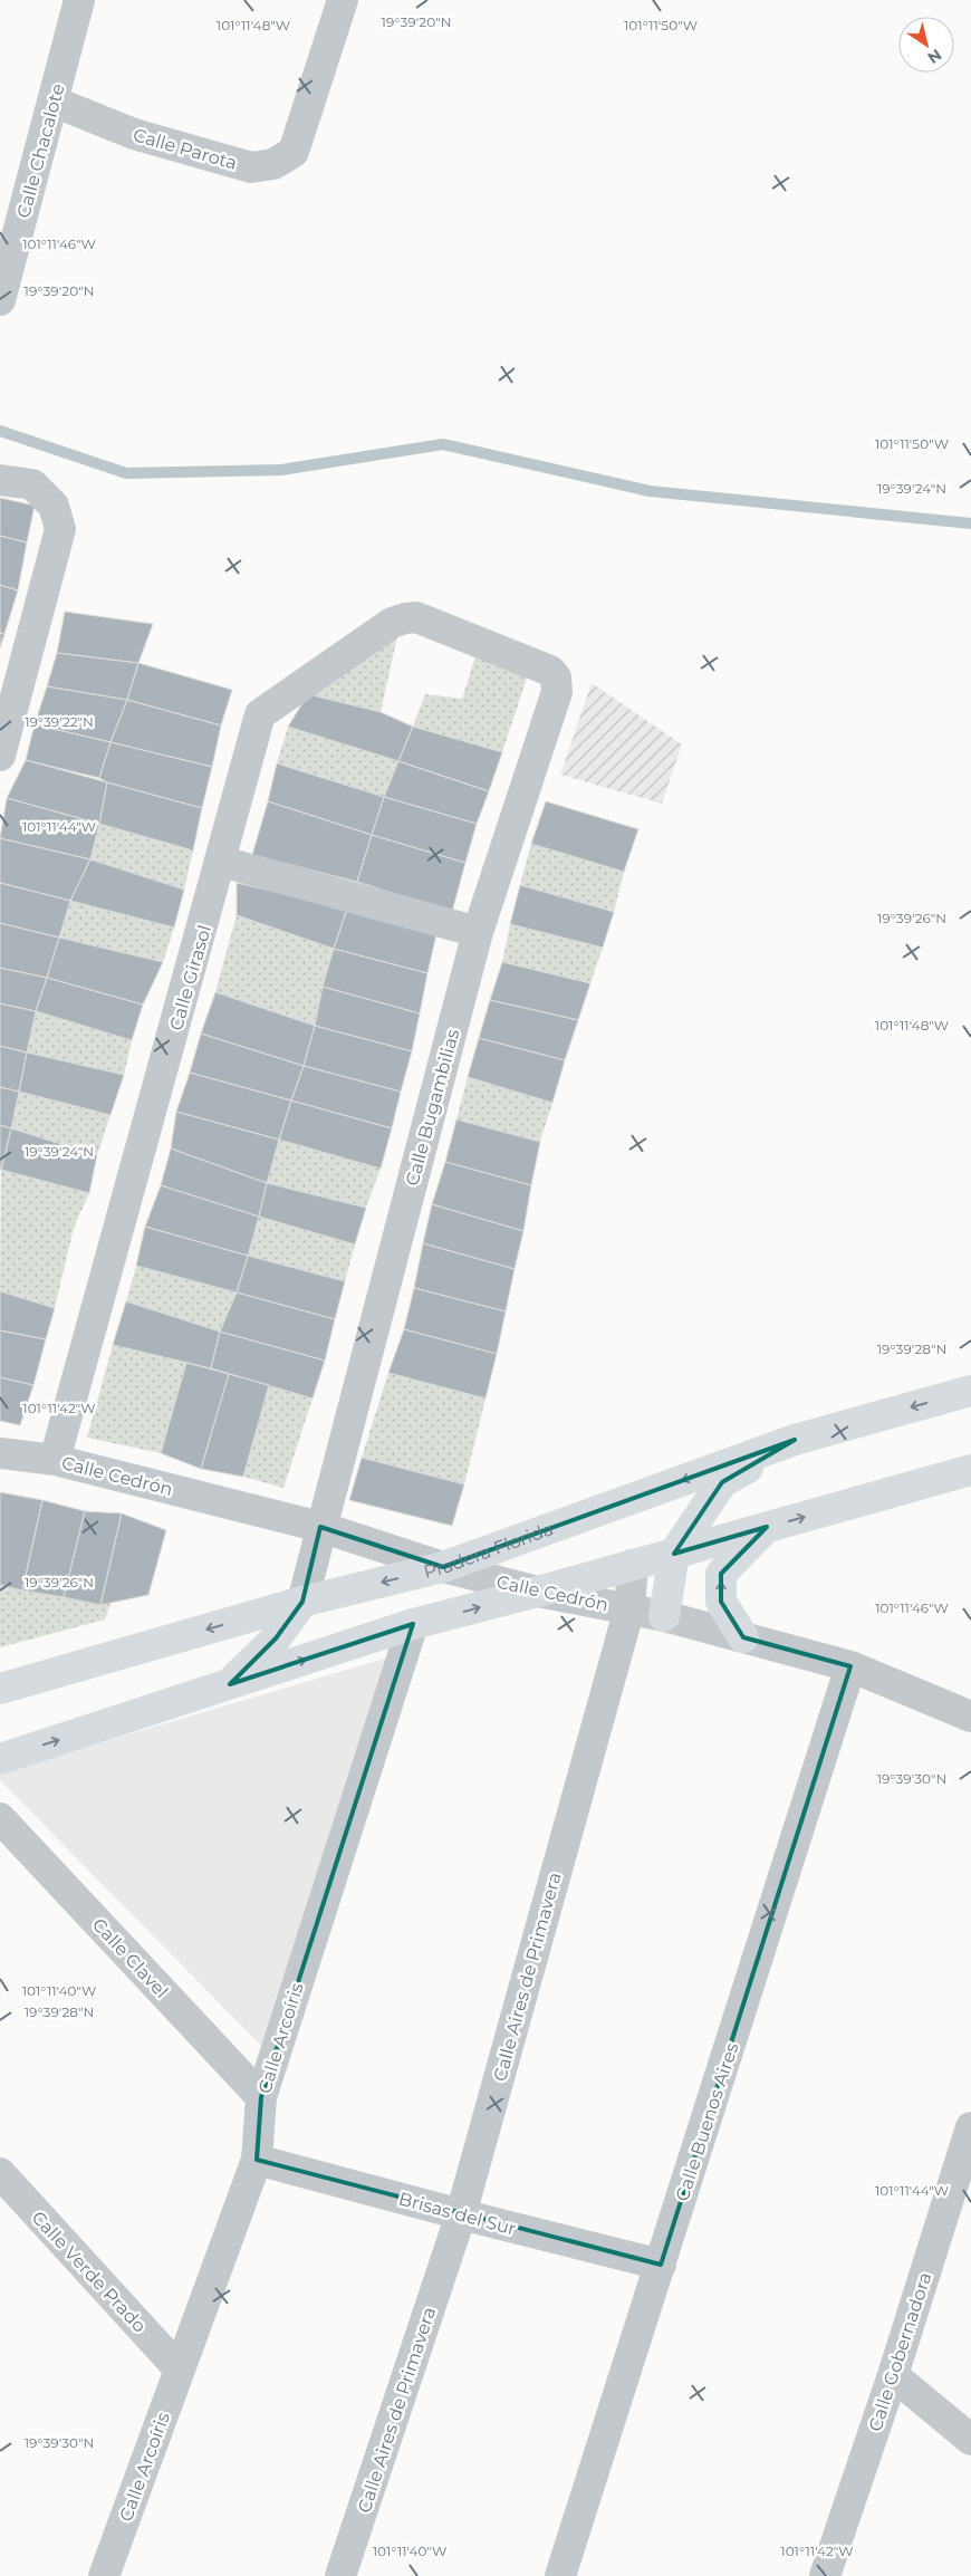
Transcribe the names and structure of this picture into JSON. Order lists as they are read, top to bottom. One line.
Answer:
{"streets":{"main road":["Pradera Florida"],"street":["Calle Parota","Calle Chacalote","Calle Girasol","Calle Bugambilias","Calle Cedrón","Calle Clavel","Calle Aires de Primavera","Calle Arcoíris","Calle Buenos Aires","Brisas del Sur","Calle Verde Prado","Calle Gobernadora"]},"crossings":[["Calle Parota","Calle Chacalote"],["Calle Girasol","Calle Bugambilias"],["Calle Girasol","Calle Cedrón"],["Calle Bugambilias","Calle Cedrón"],["Calle Bugambilias","Pradera Florida"],["Calle Cedrón","Pradera Florida"],["Calle Cedrón","Calle Aires de Primavera"],["Calle Cedrón","Calle Buenos Aires"],["Calle Clavel","Calle Arcoíris"],["Calle Aires de Primavera","Brisas del Sur"],["Calle Arcoíris","Brisas del Sur"],["Calle Arcoíris","Calle Verde Prado"],["Calle Buenos Aires","Brisas del Sur"]],"north":"bottom right","coordinates":["19°39'20\"N","101°11'48\"W","101°11'50\"W","101°11'46\"W","19°39'24\"N","19°39'22\"N","101°11'44\"W","19°39'26\"N","19°39'28\"N","101°11'42\"W","19°39'30\"N","101°11'40\"W"]}
